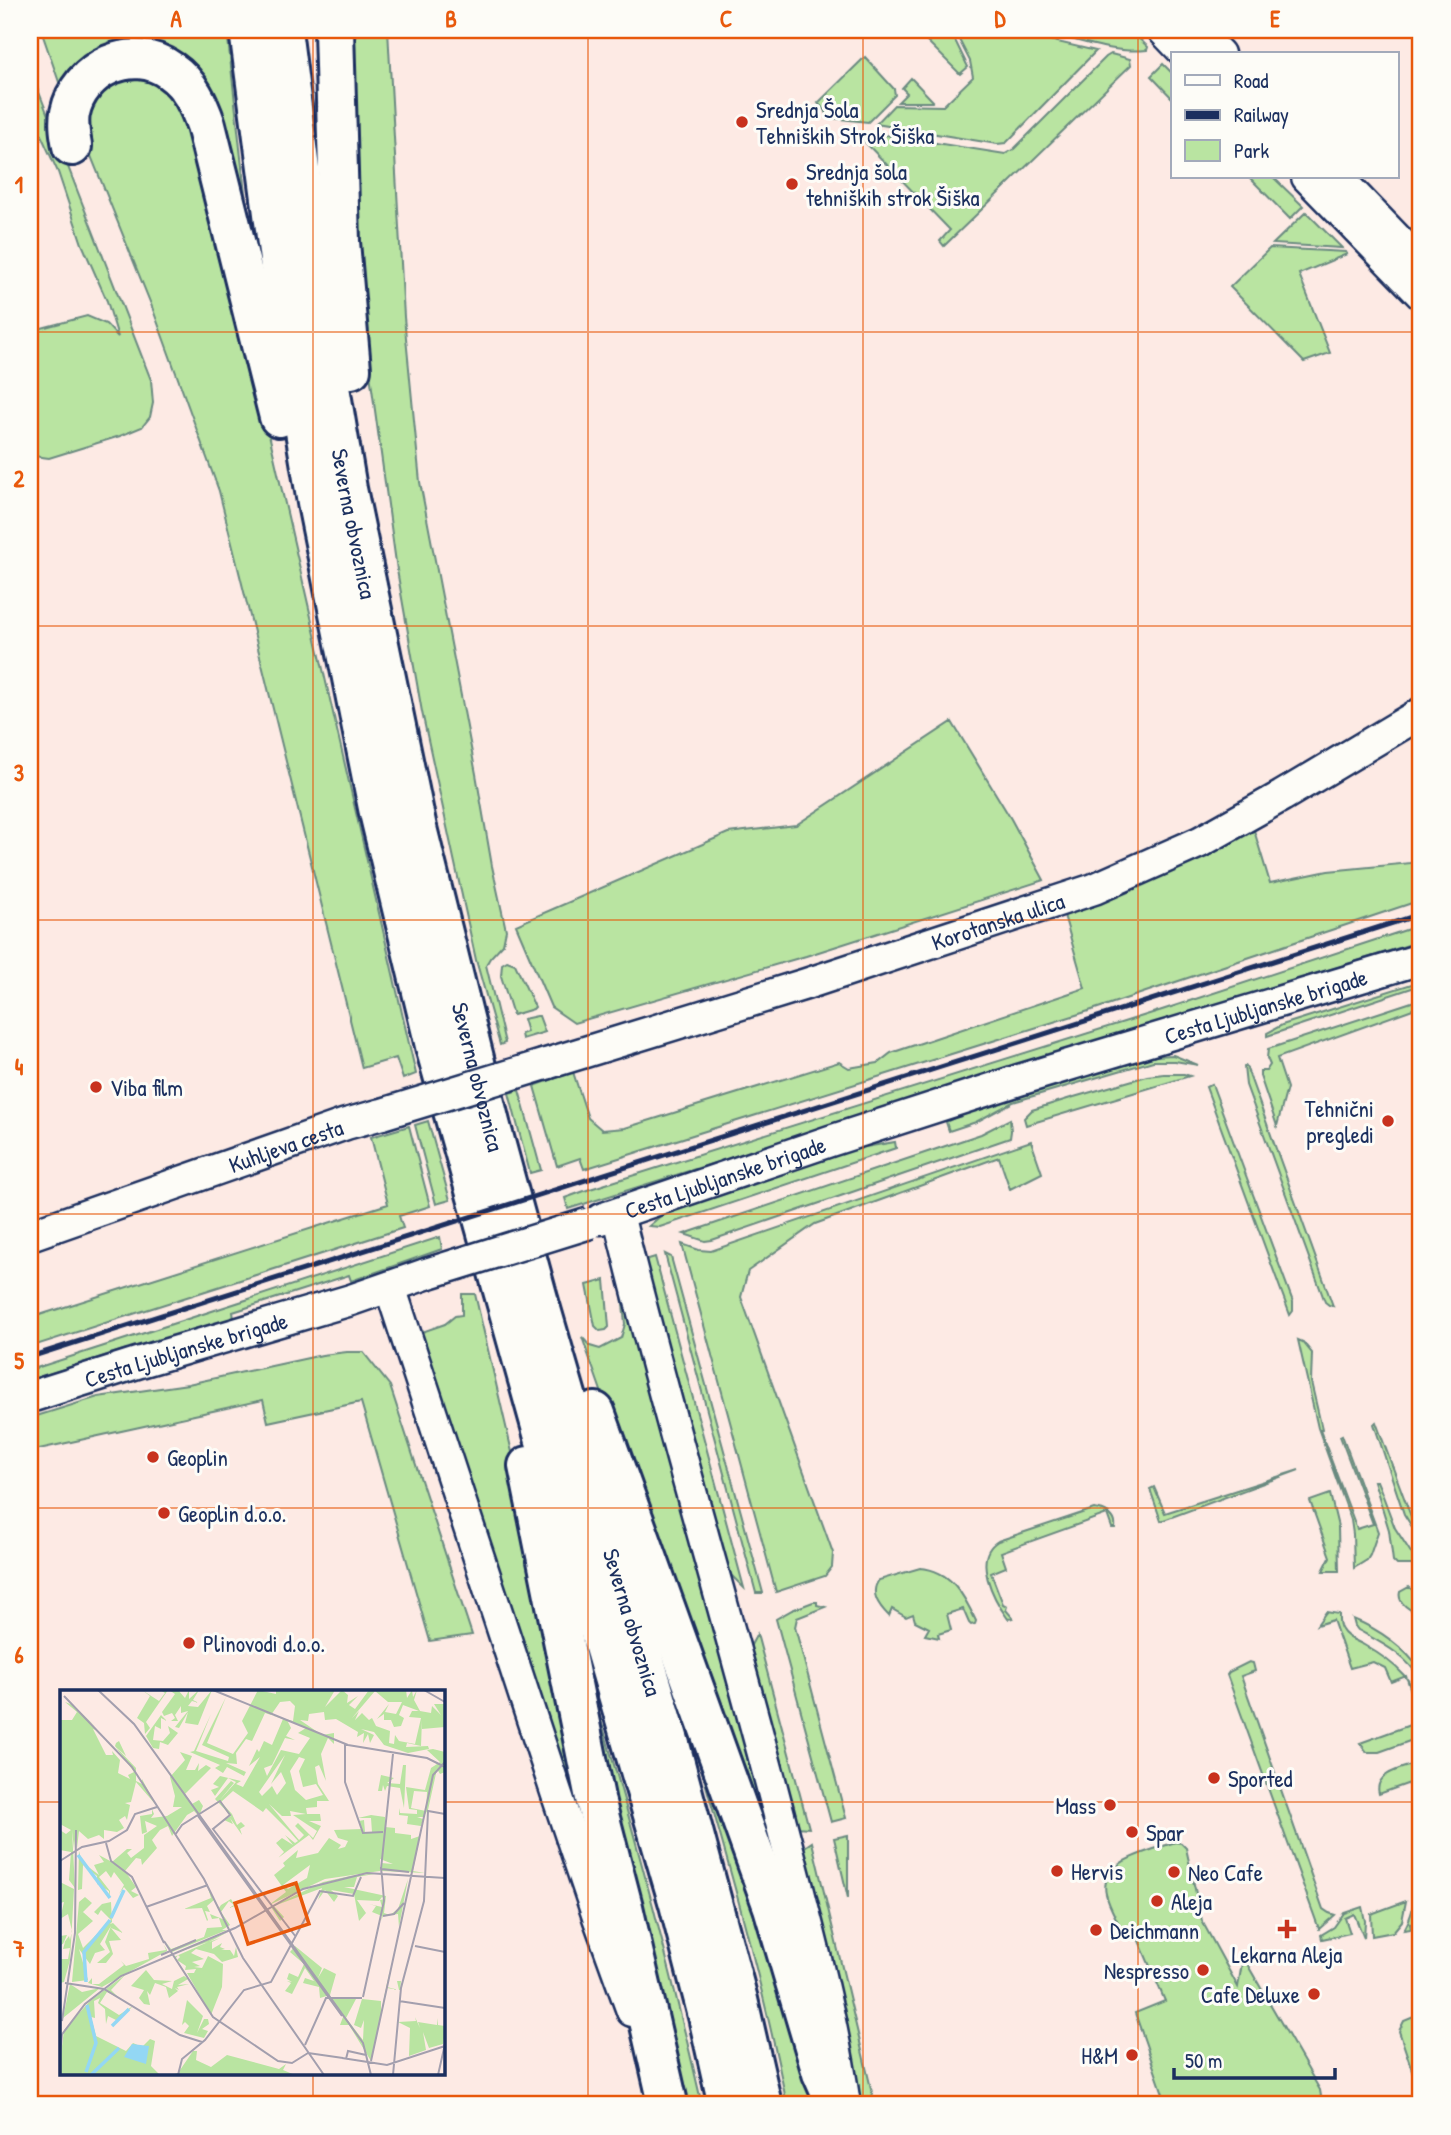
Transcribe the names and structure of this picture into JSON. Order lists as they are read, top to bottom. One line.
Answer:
{"streets":{"highway":["Severna obvoznica"],"street":["Korotanska ulica","Cesta Ljubljanske brigade","Kuhljeva cesta"]},"crossings":[["Korotanska ulica","Kuhljeva cesta"]],"places":{"other":["Srednja Šola Tehniških Strok Šiška","Srednja šola tehniških strok Šiška","Viba film","Tehnični pregledi","Geoplin","Geoplin d.o.o.","Plinovodi d.o.o.","Sported","Mass","Spar","Hervis","Neo Cafe","Aleja","Deichmann","Nespresso","Cafe Deluxe","H&M"],"health":["Lekarna Aleja"]},"legend":["Road","Railway","Park"],"scale_bar":"50 m","grid":{"columns":["A","B","C","D","E"],"rows":["1","2","3","4","5","6","7"]}}
